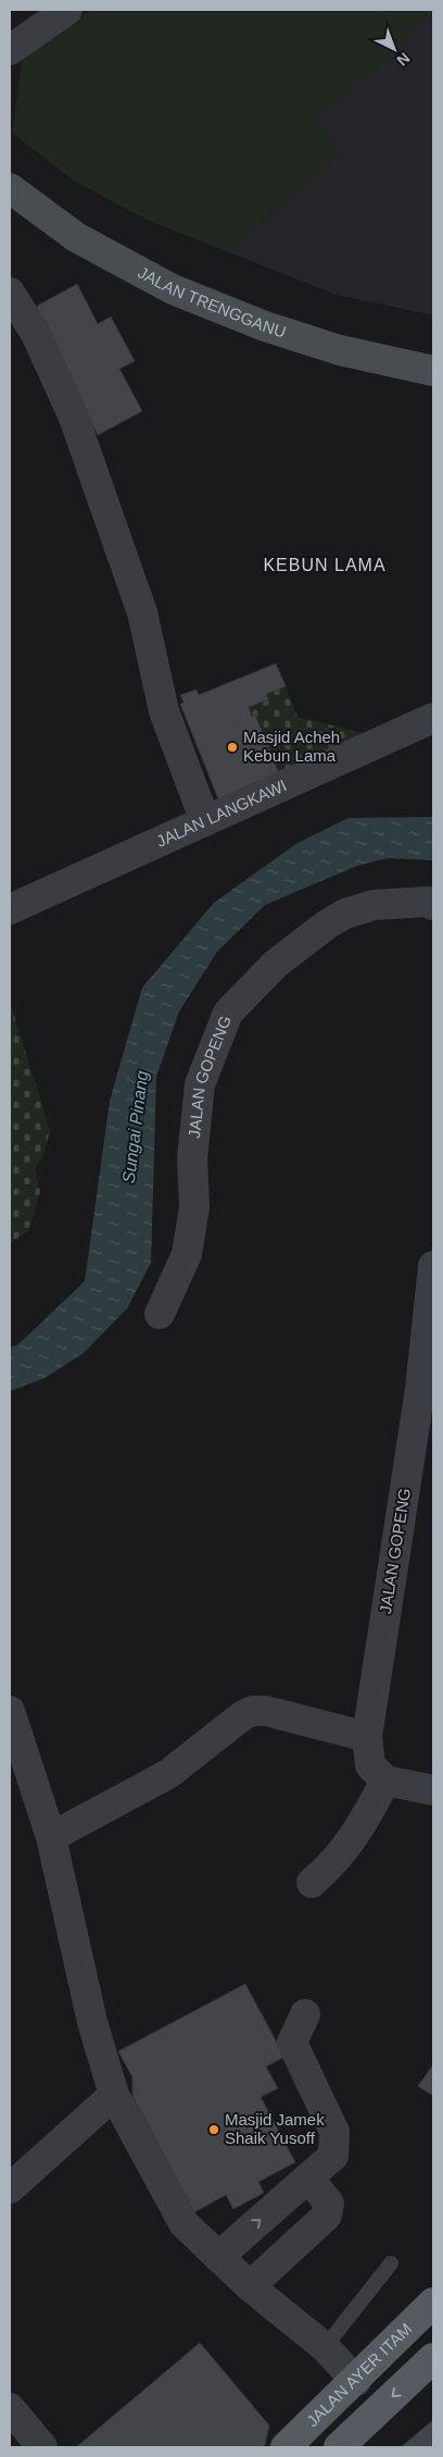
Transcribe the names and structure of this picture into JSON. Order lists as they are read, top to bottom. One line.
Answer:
{"streets":{"main road":["JALAN TRENGGANU","JALAN AYER ITAM"],"street":["JALAN LANGKAWI","JALAN GOPENG"]},"districts":["KEBUN LAMA"],"water":["Sungai Pinang"],"places":["Masjid Acheh Kebun Lama","Masjid Jamek Shaik Yusoff"],"north":"bottom right"}
